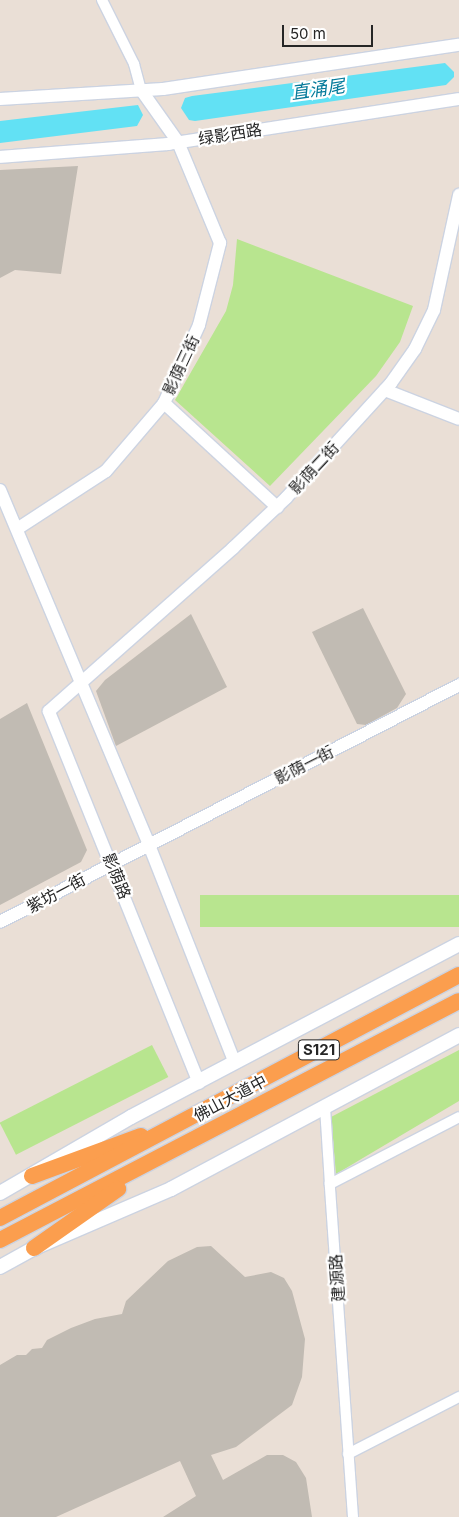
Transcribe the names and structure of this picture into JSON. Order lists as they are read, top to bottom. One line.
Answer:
{"streets":{"highway":["S121","佛山大道中"],"street":["绿影西路","影荫三街","影荫二街","影荫一街","影荫路","紫坊一街","建源路"]},"crossings":[["绿影西路","影荫三街"],["影荫二街","影荫路"],["影荫一街","影荫路"],["影荫一街","紫坊一街"],["影荫路","紫坊一街"],["影荫路","佛山大道中"]],"water":["直涌尾"],"scale_bar":"50 m"}
